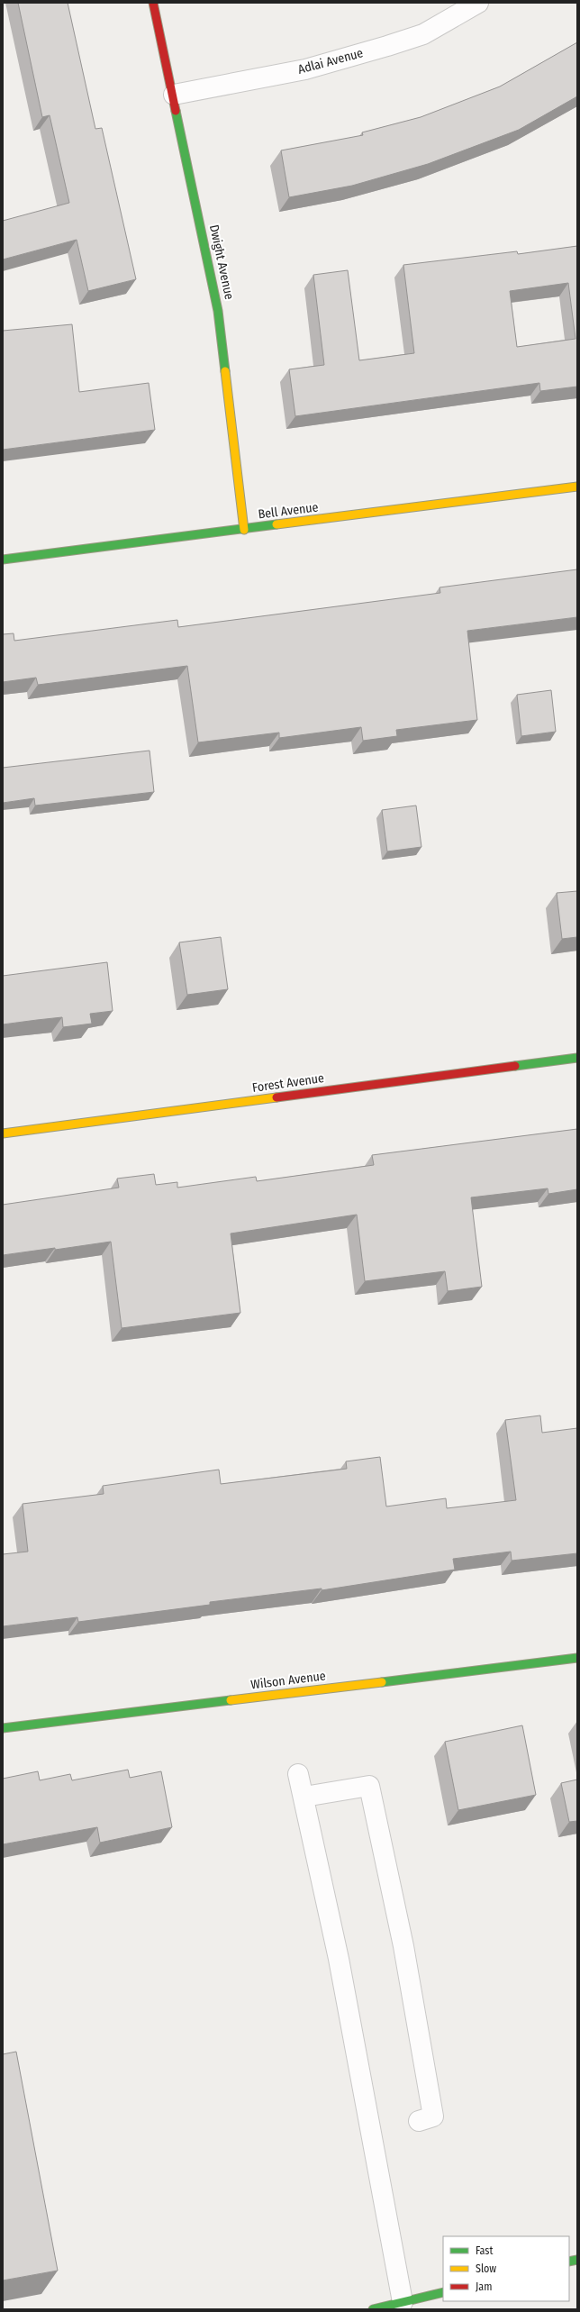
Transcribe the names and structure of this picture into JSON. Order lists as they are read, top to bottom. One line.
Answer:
{"streets":{"street":["Adlai Avenue","Dwight Avenue","Bell Avenue","Forest Avenue","Wilson Avenue"]},"crossings":[["Adlai Avenue","Dwight Avenue"],["Dwight Avenue","Bell Avenue"]],"legend":["Fast","Slow","Jam"]}
